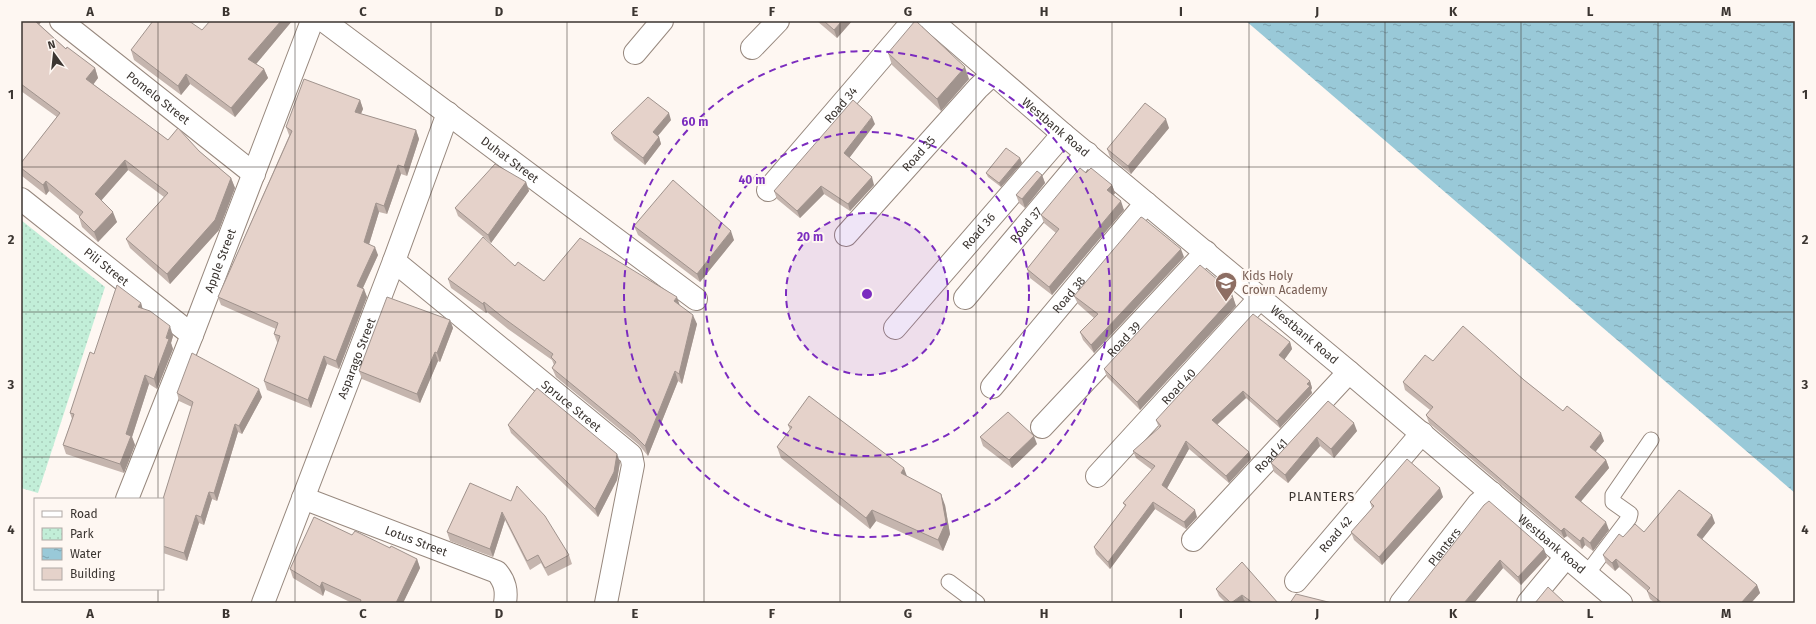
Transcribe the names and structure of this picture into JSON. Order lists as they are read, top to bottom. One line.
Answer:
{"streets":{"street":["Pomelo Street","Road 34","Westbank Road","Road 35","Duhat Street","Road 37","Road 36","Apple Street","Pili Street","Road 38","Road 39","Asparago Street","Road 40","Spruce Street","Road 41","Road 42","Lotus Street","Planters"]},"crossings":[["Pomelo Street","Apple Street"],["Westbank Road","Road 35"],["Westbank Road","Road 37"],["Westbank Road","Road 36"],["Westbank Road","Road 38"],["Westbank Road","Road 39"],["Westbank Road","Road 40"],["Westbank Road","Road 41"],["Westbank Road","Road 42"],["Westbank Road","Planters"],["Duhat Street","Asparago Street"],["Apple Street","Pili Street"],["Asparago Street","Spruce Street"],["Asparago Street","Lotus Street"]],"districts":["PLANTERS"],"places":{"school or university":["Kids Holy Crown Academy"]},"legend":["Road","Park","Water","Building"],"north":"top","grid":{"columns":["A","B","C","D","E","F","G","H","I","J","K","L","M"],"rows":["1","2","3","4"]},"rings":["60 m","40 m","20 m"]}
